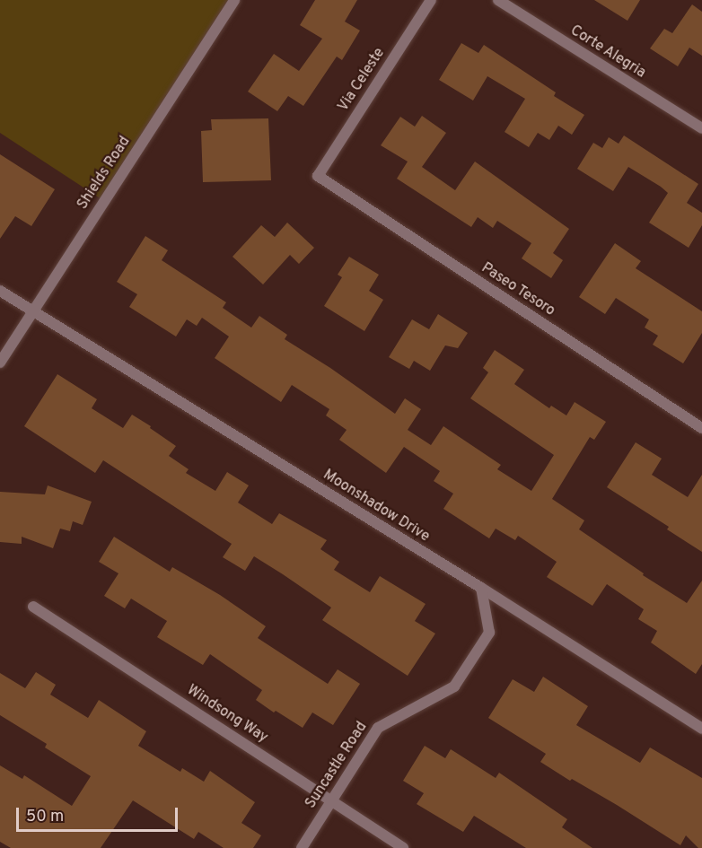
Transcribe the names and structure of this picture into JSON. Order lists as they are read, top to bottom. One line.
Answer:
{"streets":{"street":["Corte Alegria","Via Celeste","Shields Road","Paseo Tesoro","Moonshadow Drive","Windsong Way","Suncastle Road"]},"crossings":[["Via Celeste","Paseo Tesoro"],["Shields Road","Moonshadow Drive"],["Moonshadow Drive","Suncastle Road"],["Windsong Way","Suncastle Road"]],"scale_bar":"50 m"}
